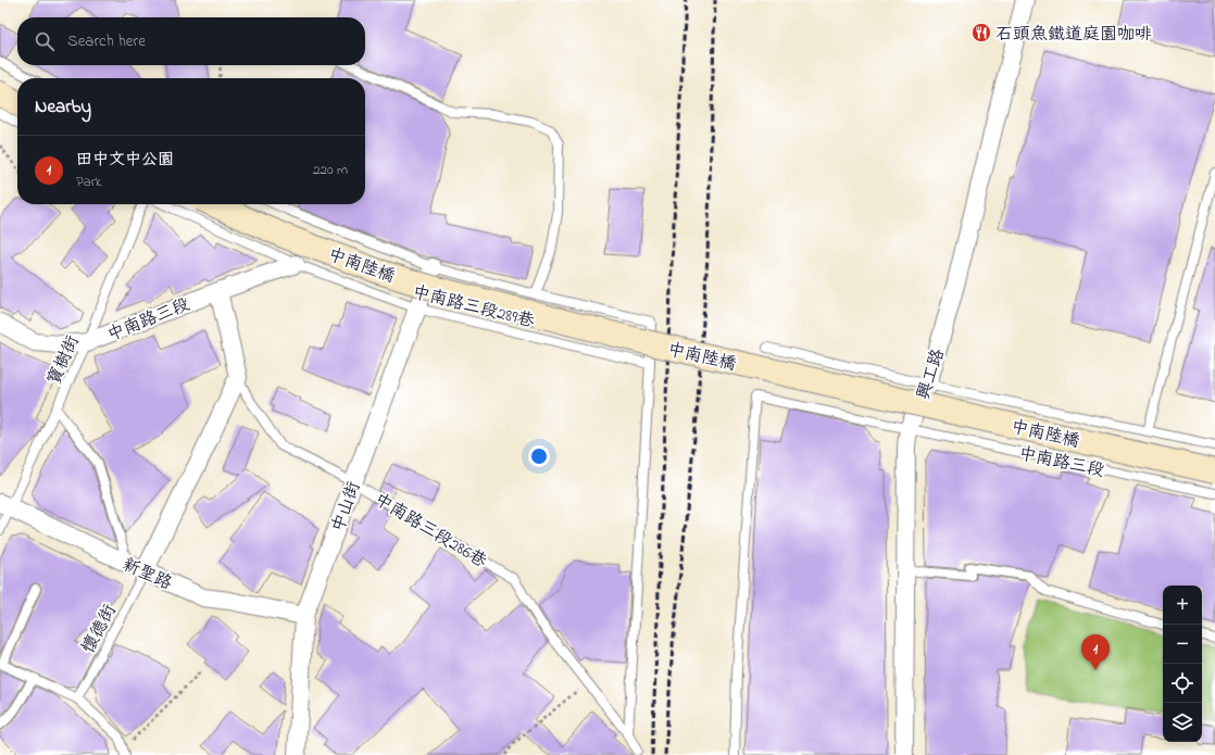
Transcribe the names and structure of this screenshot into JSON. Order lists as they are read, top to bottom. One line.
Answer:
{"streets":{"main road":["中南陸橋"],"street":["中南路三段","興工路","中山街","中南路三段286巷","新聖路"],"lane":["中南路三段289巷","寶樹街","懷德街"]},"crossings":[["中南路三段289巷","中南路三段"],["中南路三段289巷","中山街"],["中南路三段","寶樹街"],["中南路三段","興工路"],["中南路三段","中南路三段286巷"],["寶樹街","新聖路"],["中山街","中南路三段286巷"],["中山街","新聖路"],["新聖路","懷德街"]],"places":{"restaurant":["石頭魚鐵道庭園咖啡"]},"page":{"search":"Search here","heading":"Nearby","list":[{"mark":"1","name":"田中文中公園","note":"Park","value":"220 m"}],"map_buttons":["+","−"],"pins":"1"}}
